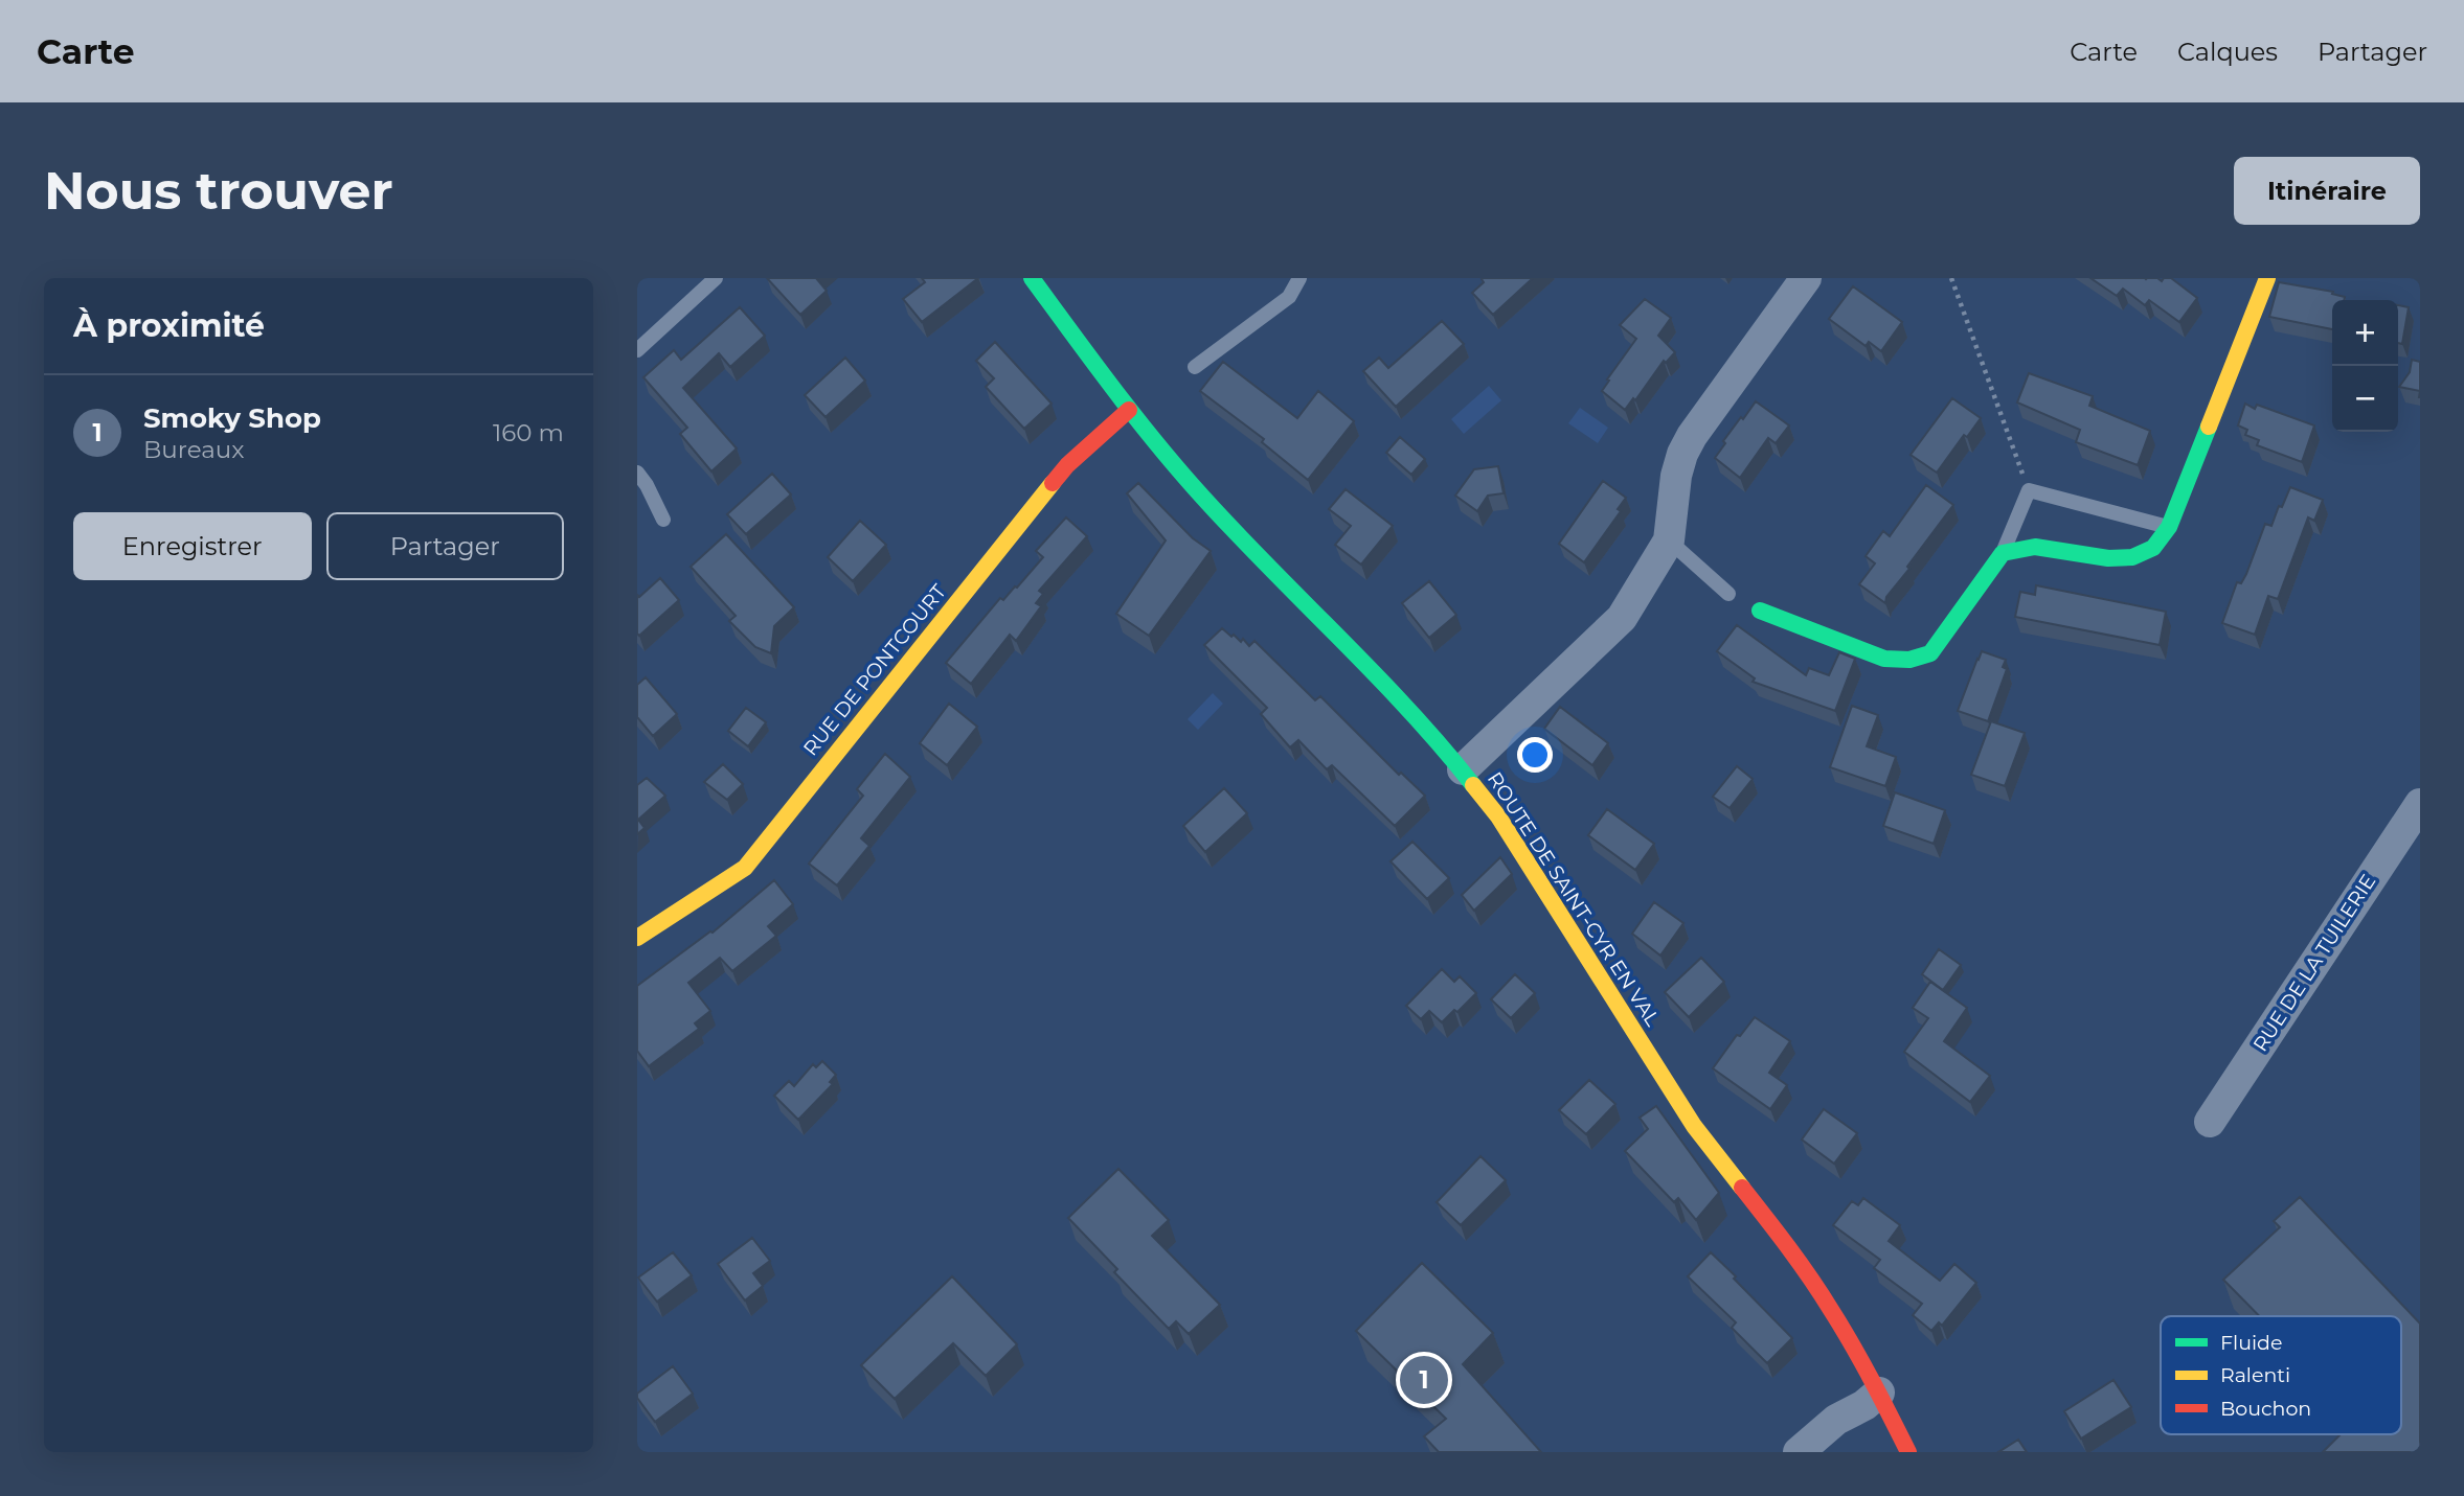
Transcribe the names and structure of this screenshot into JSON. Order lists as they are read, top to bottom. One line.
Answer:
{"streets":{"street":["RUE DE PONTCOURT","ROUTE DE SAINT-CYR EN VAL","RUE DE LA TUILERIE"]},"crossings":[["RUE DE PONTCOURT","ROUTE DE SAINT-CYR EN VAL"]],"legend":["Fluide","Ralenti","Bouchon"],"page":{"header":"Carte","nav":["Carte","Calques","Partager"],"buttons":["Itinéraire",["Enregistrer","Partager"]],"title":"Nous trouver","heading":"À proximité","map_buttons":["+","−"],"list":[{"mark":"1","name":"Smoky Shop","note":"Bureaux","value":"160 m"}],"pins":"1"}}
